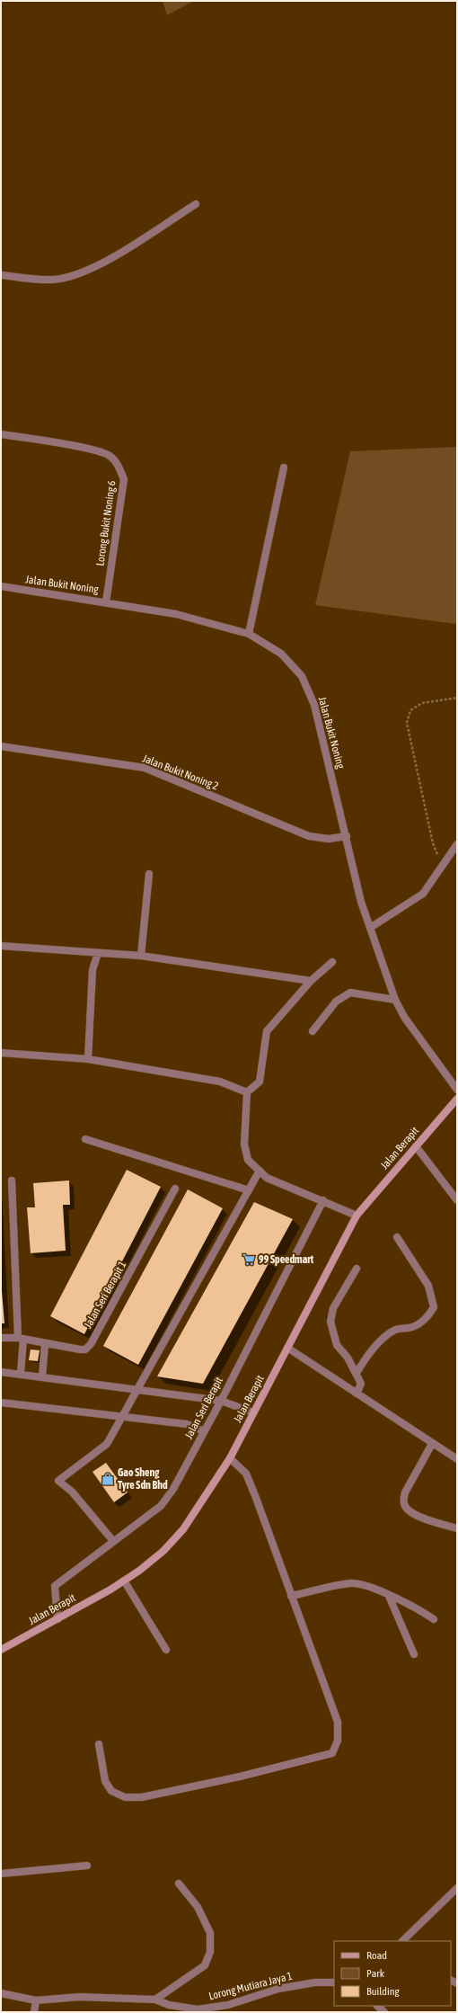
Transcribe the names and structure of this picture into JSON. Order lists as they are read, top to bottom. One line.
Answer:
{"streets":{"main road":["Jalan Berapit"],"street":["Lorong Bukit Noning 6","Jalan Bukit Noning","Jalan Bukit Noning 2","Jalan Seri Berapit 1","Jalan Seri Berapit","Lorong Mutiara Jaya 1"]},"crossings":[["Lorong Bukit Noning 6","Jalan Bukit Noning"],["Jalan Bukit Noning","Jalan Bukit Noning 2"],["Jalan Berapit","Jalan Seri Berapit"]],"places":{"supermarket":["99 Speedmart"],"shop":["Gao Sheng Tyre Sdn Bhd"]},"legend":["Road","Park","Building"]}
